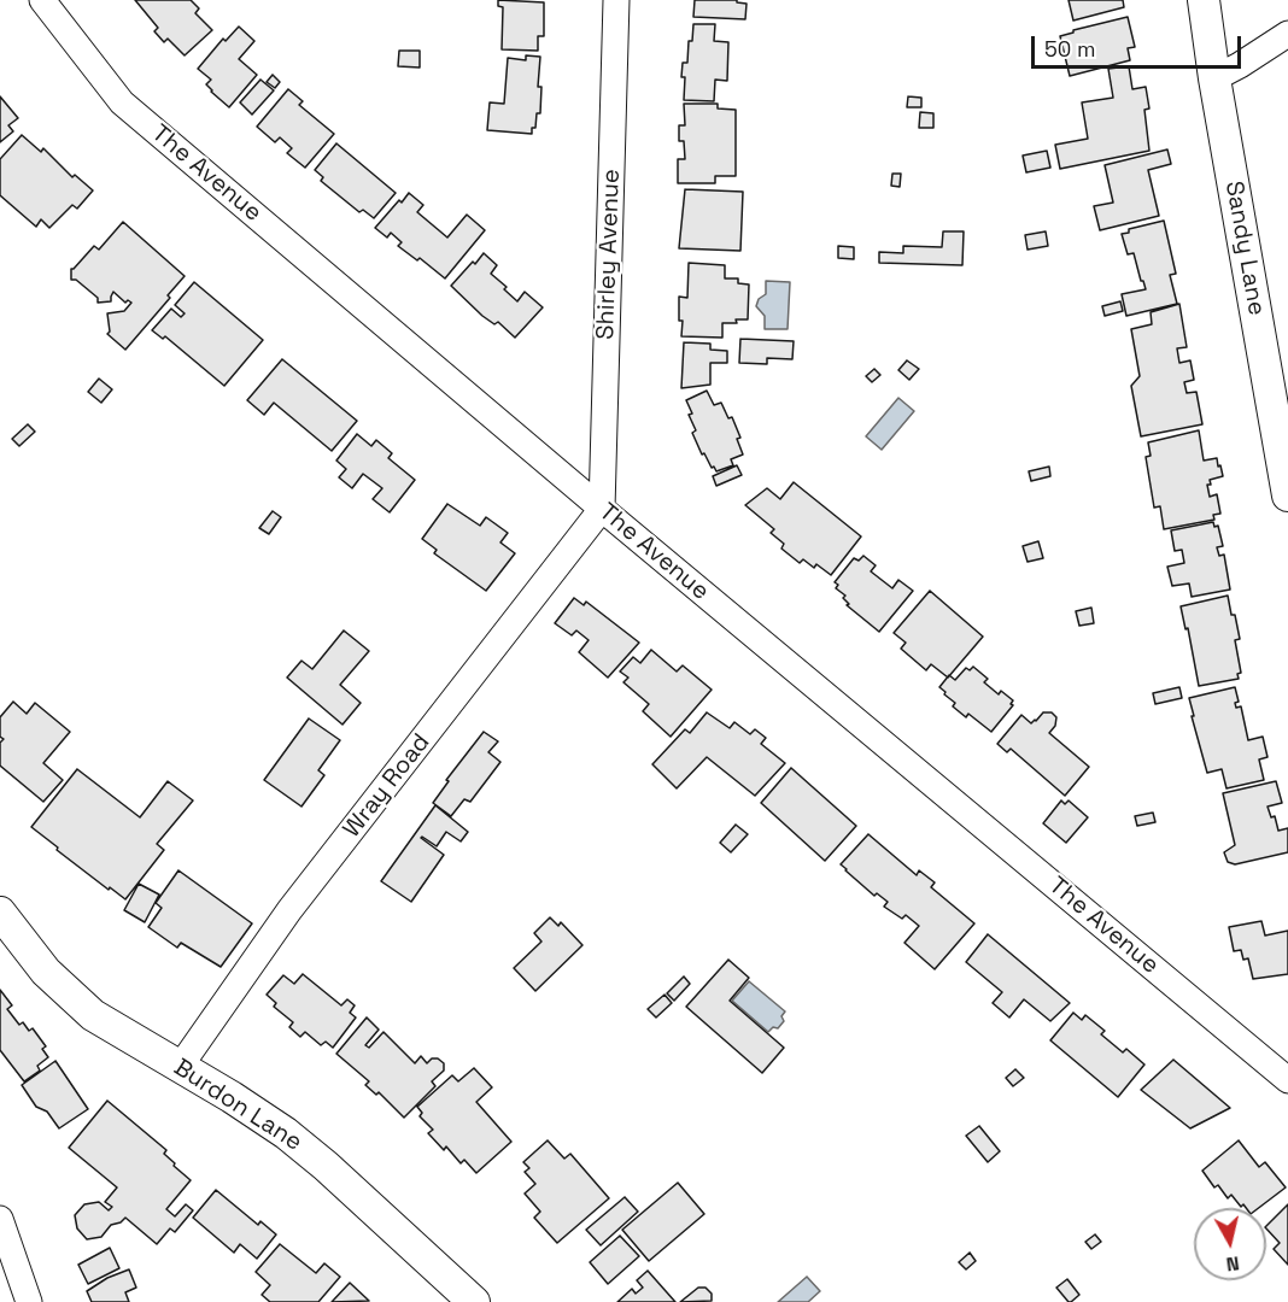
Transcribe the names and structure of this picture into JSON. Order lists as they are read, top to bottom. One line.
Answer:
{"streets":{"street":["The Avenue","Sandy Lane","Shirley Avenue","Wray Road","Burdon Lane"]},"crossings":[["The Avenue","Shirley Avenue"],["The Avenue","Wray Road"],["Shirley Avenue","Wray Road"],["Wray Road","Burdon Lane"]],"scale_bar":"50 m","north":"bottom"}
